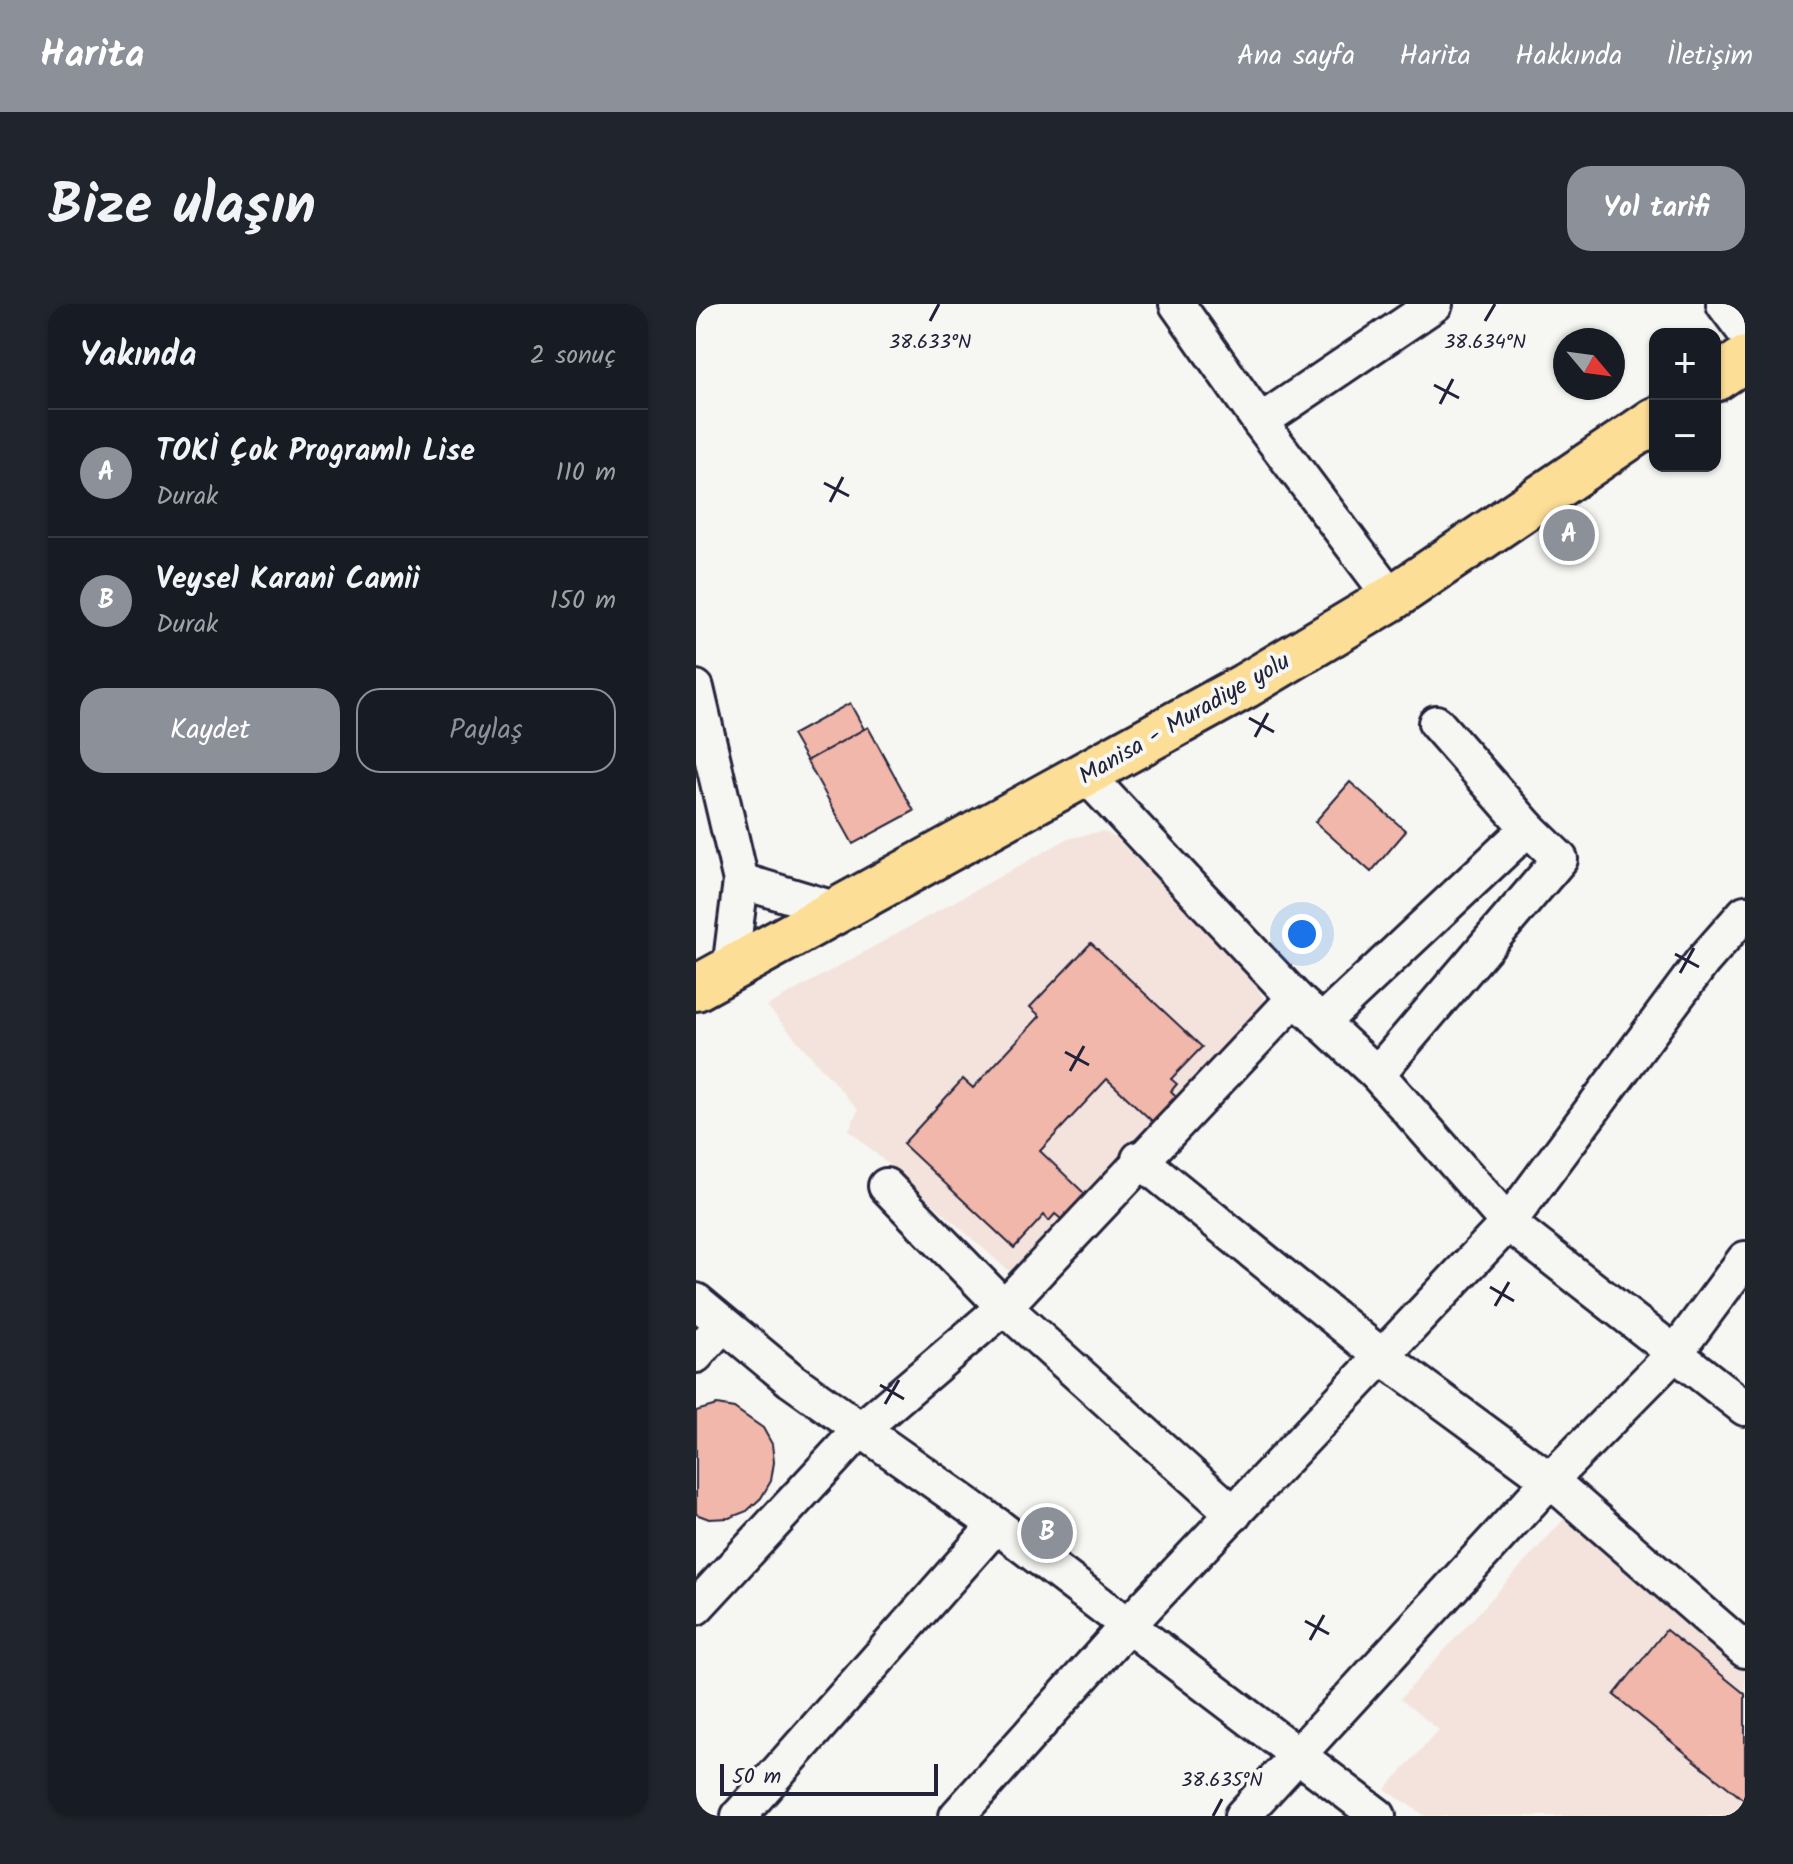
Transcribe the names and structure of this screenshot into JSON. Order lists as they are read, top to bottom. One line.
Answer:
{"streets":{"main road":["Manisa - Muradiye yolu"]},"scale_bar":"50 m","north":"bottom right","page":{"header":"Harita","nav":["Ana sayfa","Harita","Hakkında","İletişim"],"title":"Bize ulaşın","buttons":["Yol tarifi",["Kaydet","Paylaş"]],"heading":["Yakında","2 sonuç"],"map_buttons":["+","−"],"list":[{"mark":"A","name":"TOKİ Çok Programlı Lise","note":"Durak","value":"110 m"},{"mark":"B","name":"Veysel Karani Camii","note":"Durak","value":"150 m"}],"pins":["A","B"],"scale":"50 m"},"coordinates":["38.633°N","38.634°N","38.635°N"]}
